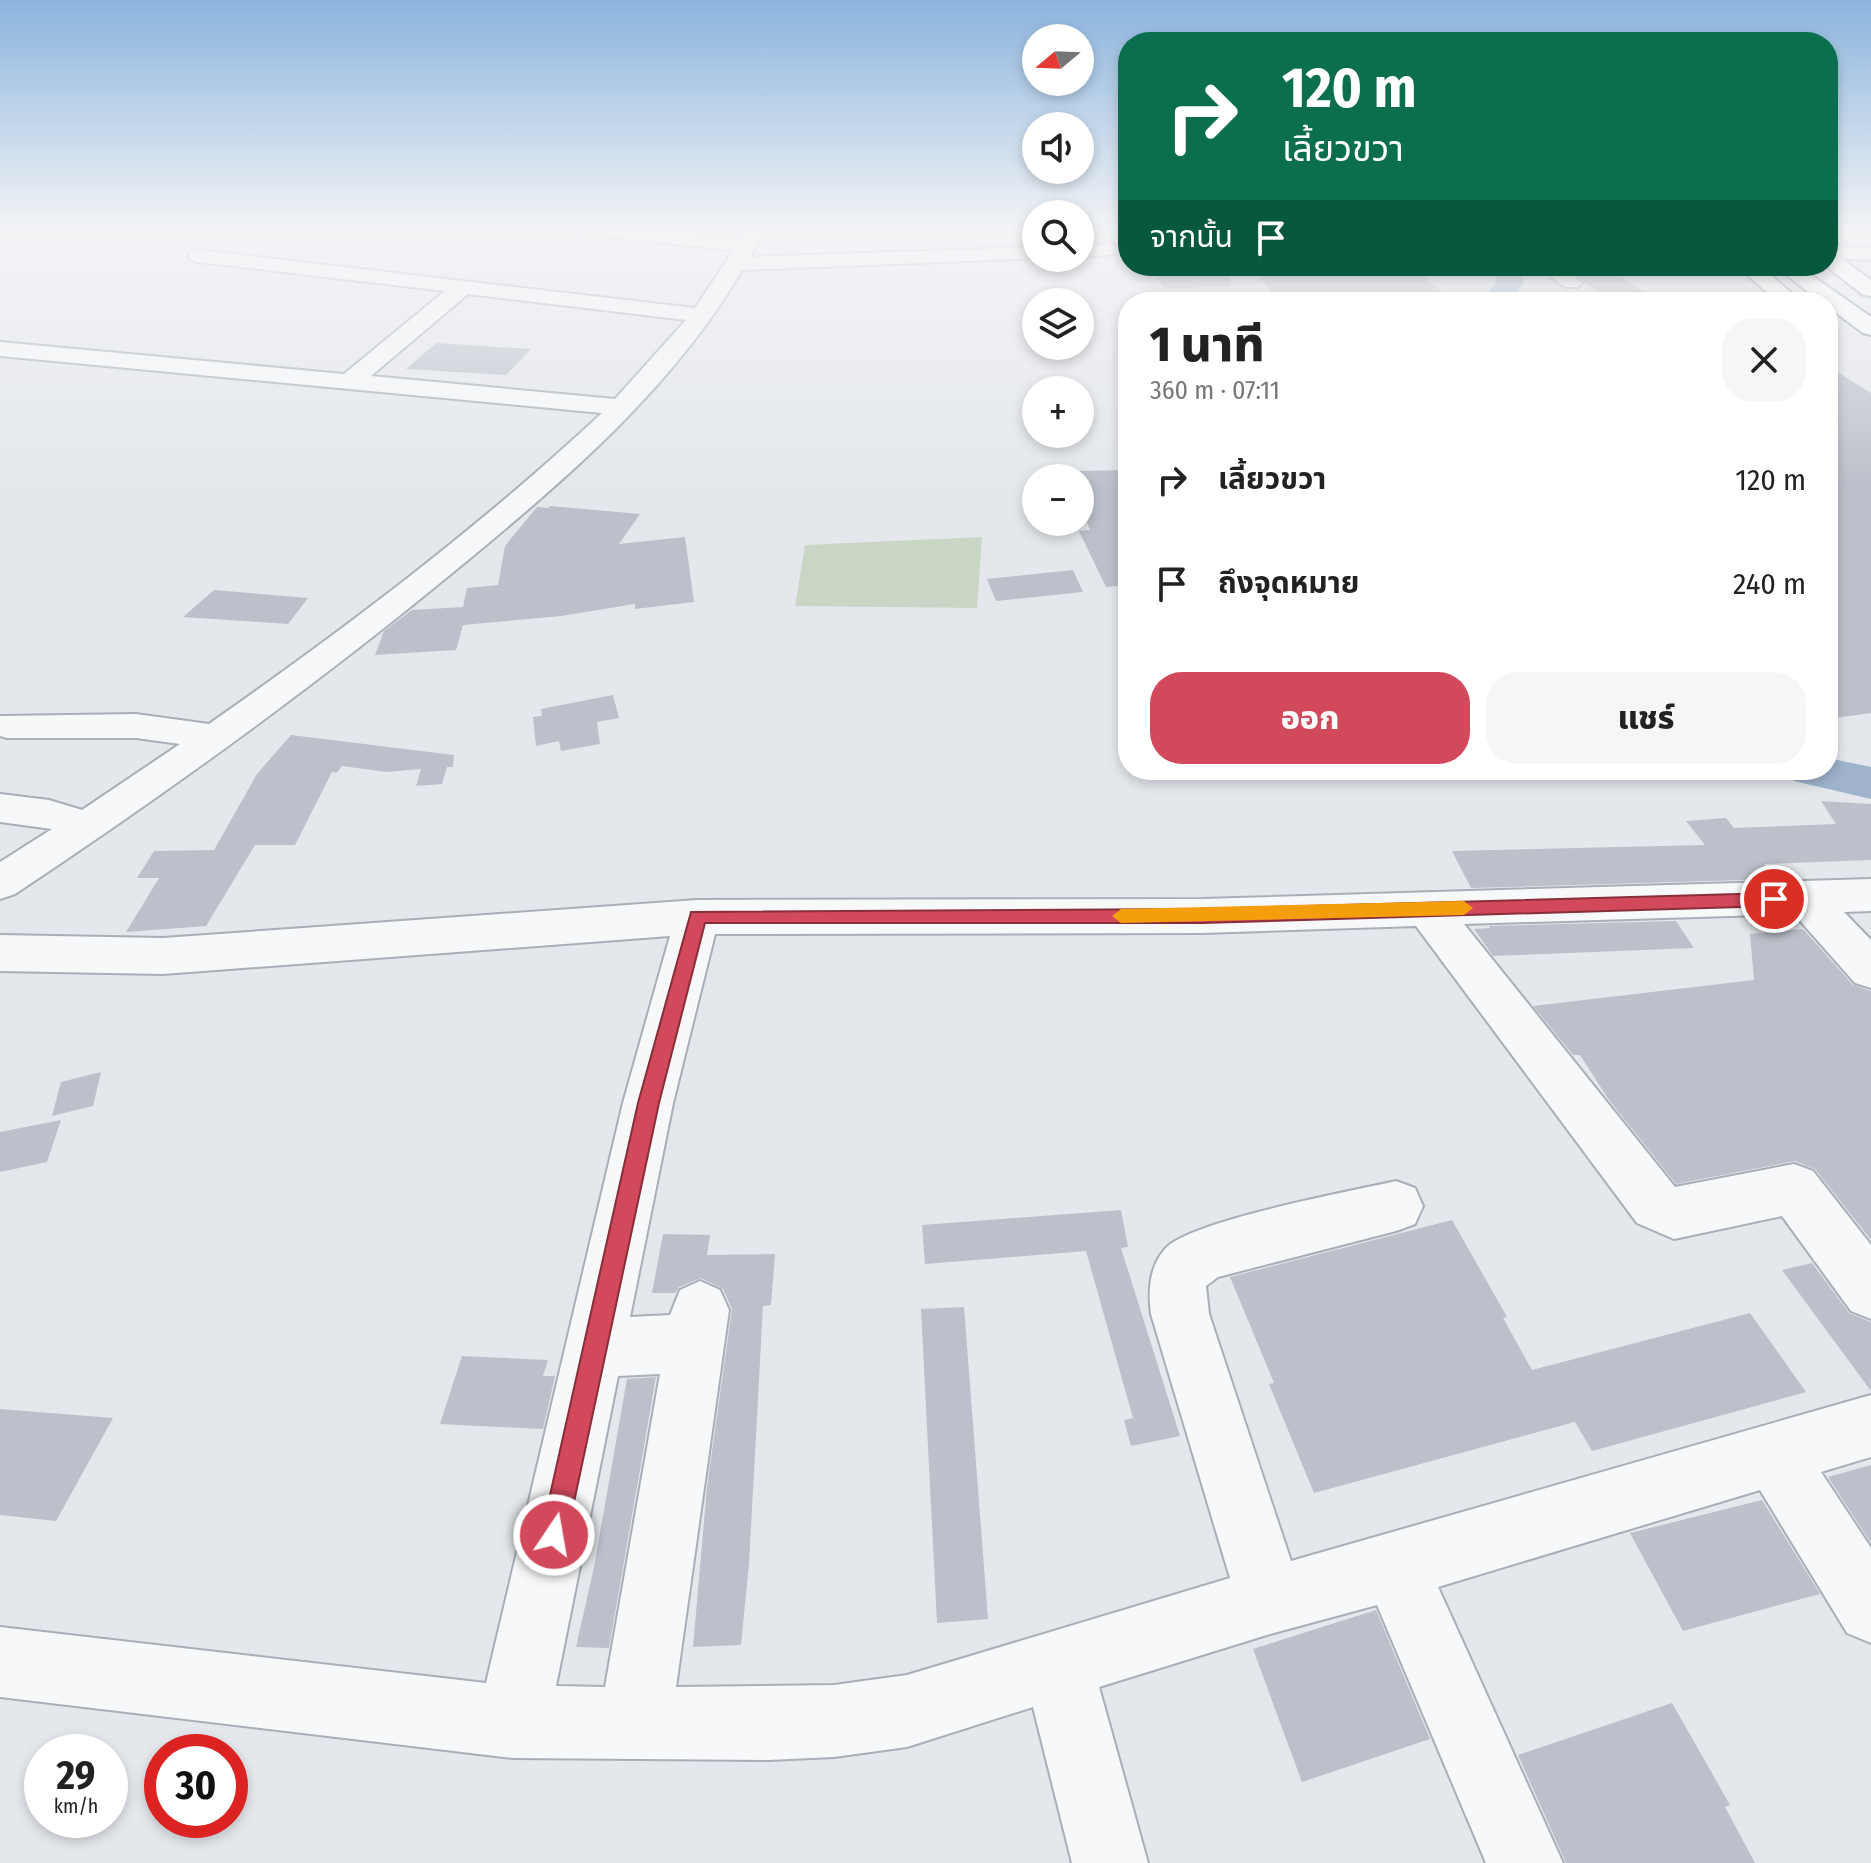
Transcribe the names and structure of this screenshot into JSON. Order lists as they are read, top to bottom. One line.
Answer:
{"north":"left","page":{"map_buttons":["+","−"],"turn":["120 m","เลี้ยวขวา"],"then":"จากนั้น","heading":["1 นาที","360 m · 07:11"],"list":[{"name":"เลี้ยวขวา","value":"120 m"},{"name":"ถึงจุดหมาย","value":"240 m"}],"buttons":["ออก","แชร์"],"speed":"29 km/h","limit":"30"}}
